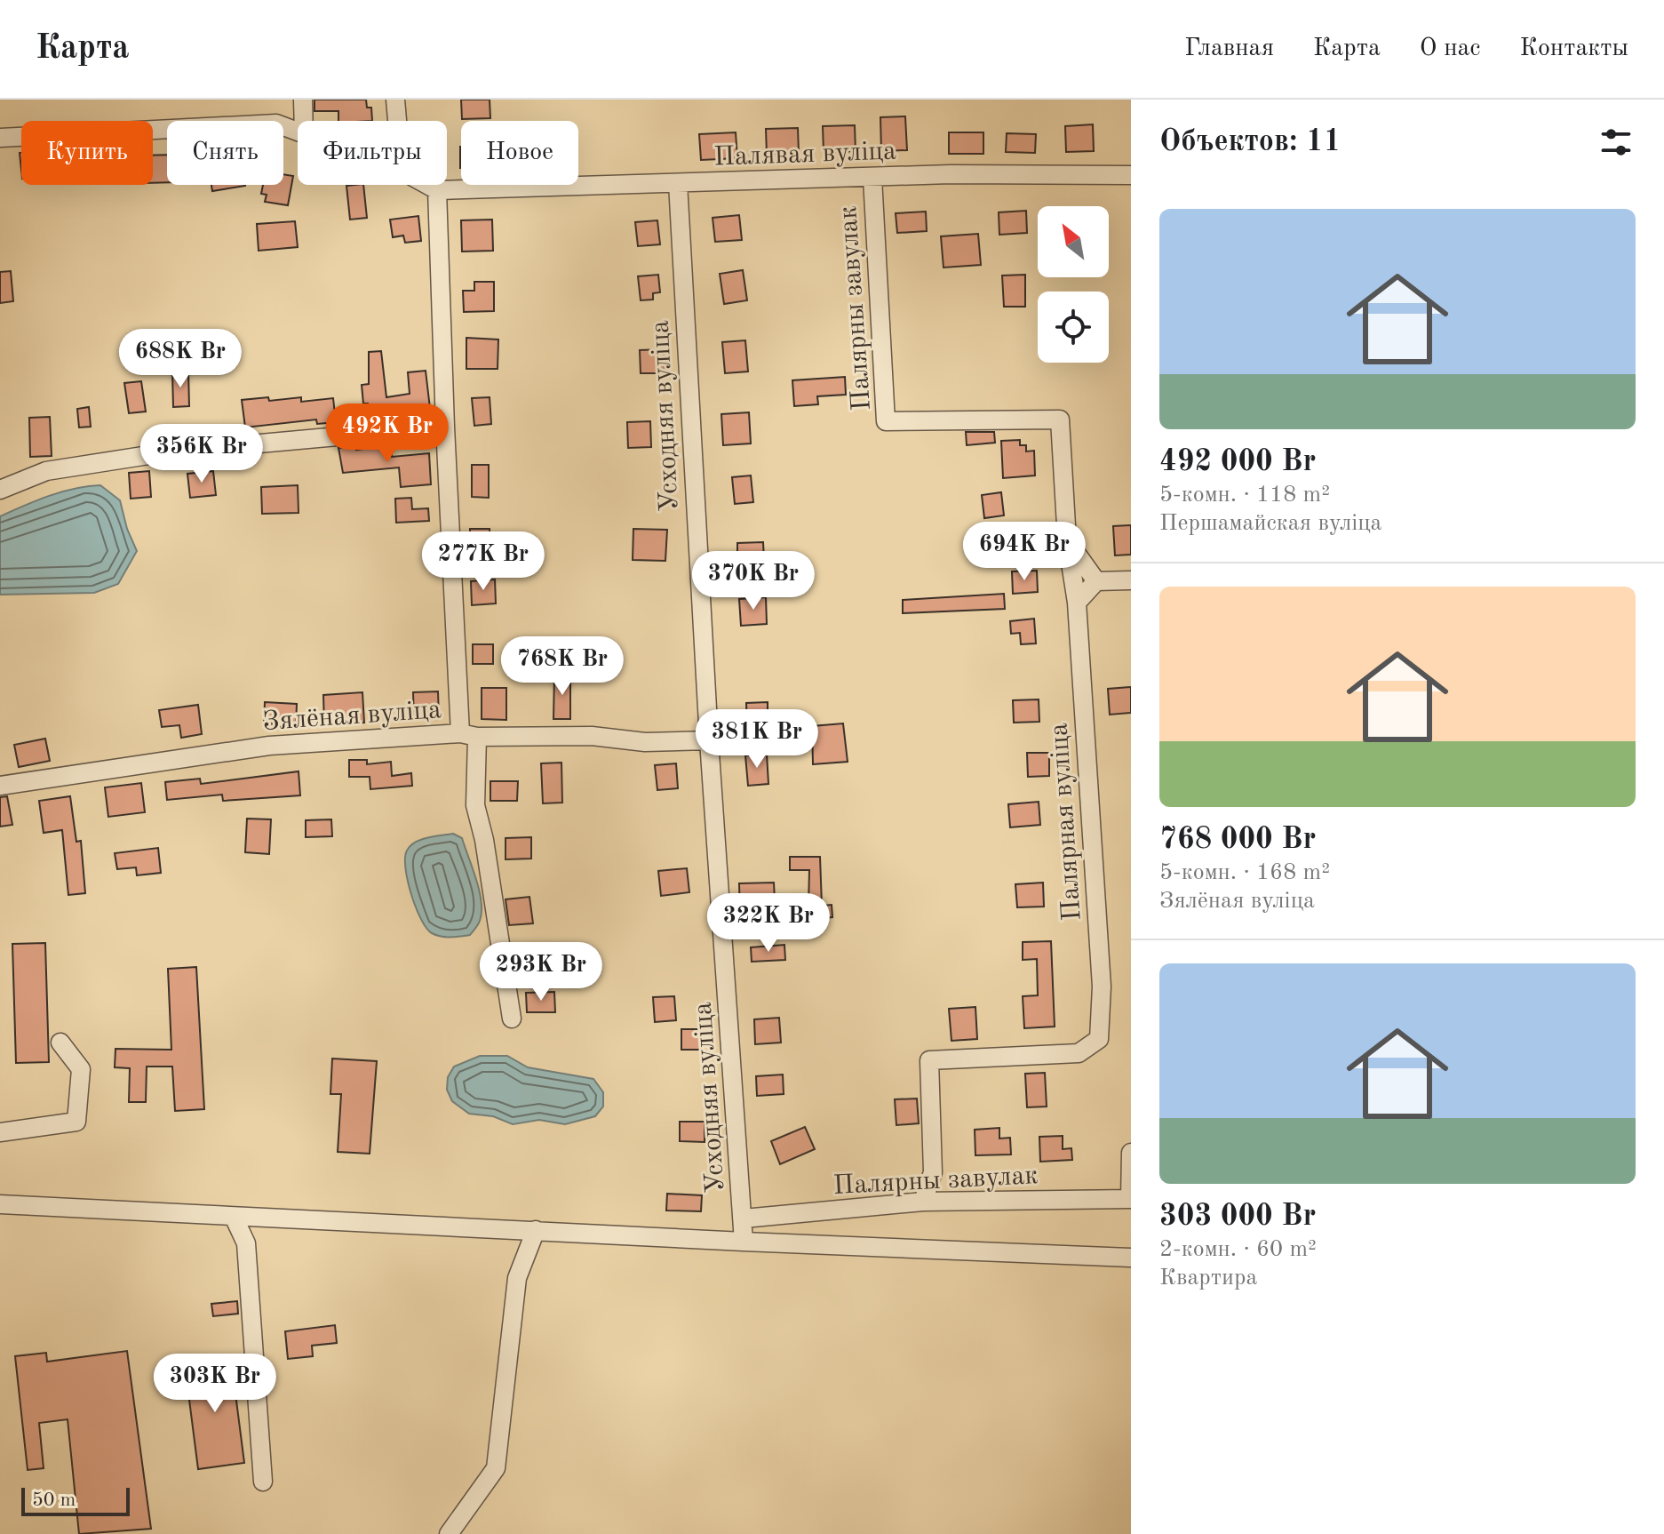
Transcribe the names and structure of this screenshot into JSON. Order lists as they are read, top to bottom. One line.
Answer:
{"streets":{"street":["Палявая вуліца","Палярны завулак","Усходняя вуліца","Зялёная вуліца","Палярная вуліца"]},"crossings":[["Палявая вуліца","Палярны завулак"],["Палявая вуліца","Усходняя вуліца"],["Палярны завулак","Усходняя вуліца"],["Палярны завулак","Палярная вуліца"],["Усходняя вуліца","Зялёная вуліца"]],"scale_bar":"50 m","north":"top left","page":{"header":"Карта","nav":["Главная","Карта","О нас","Контакты"],"heading":"Объектов: 11","chip":["Купить","Снять","Фильтры","Новое"],"list":[{"name":"492 000 Br","note":"5-комн. · 118 m² · Першамайская вуліца"},{"name":"768 000 Br","note":"5-комн. · 168 m² · Зялёная вуліца"},{"name":"303 000 Br","note":"2-комн. · 60 m² · Квартира"}],"price":["688K Br","492K Br","356K Br","694K Br","277K Br","370K Br","768K Br","381K Br","322K Br","293K Br","303K Br"],"scale":"50 m"}}
